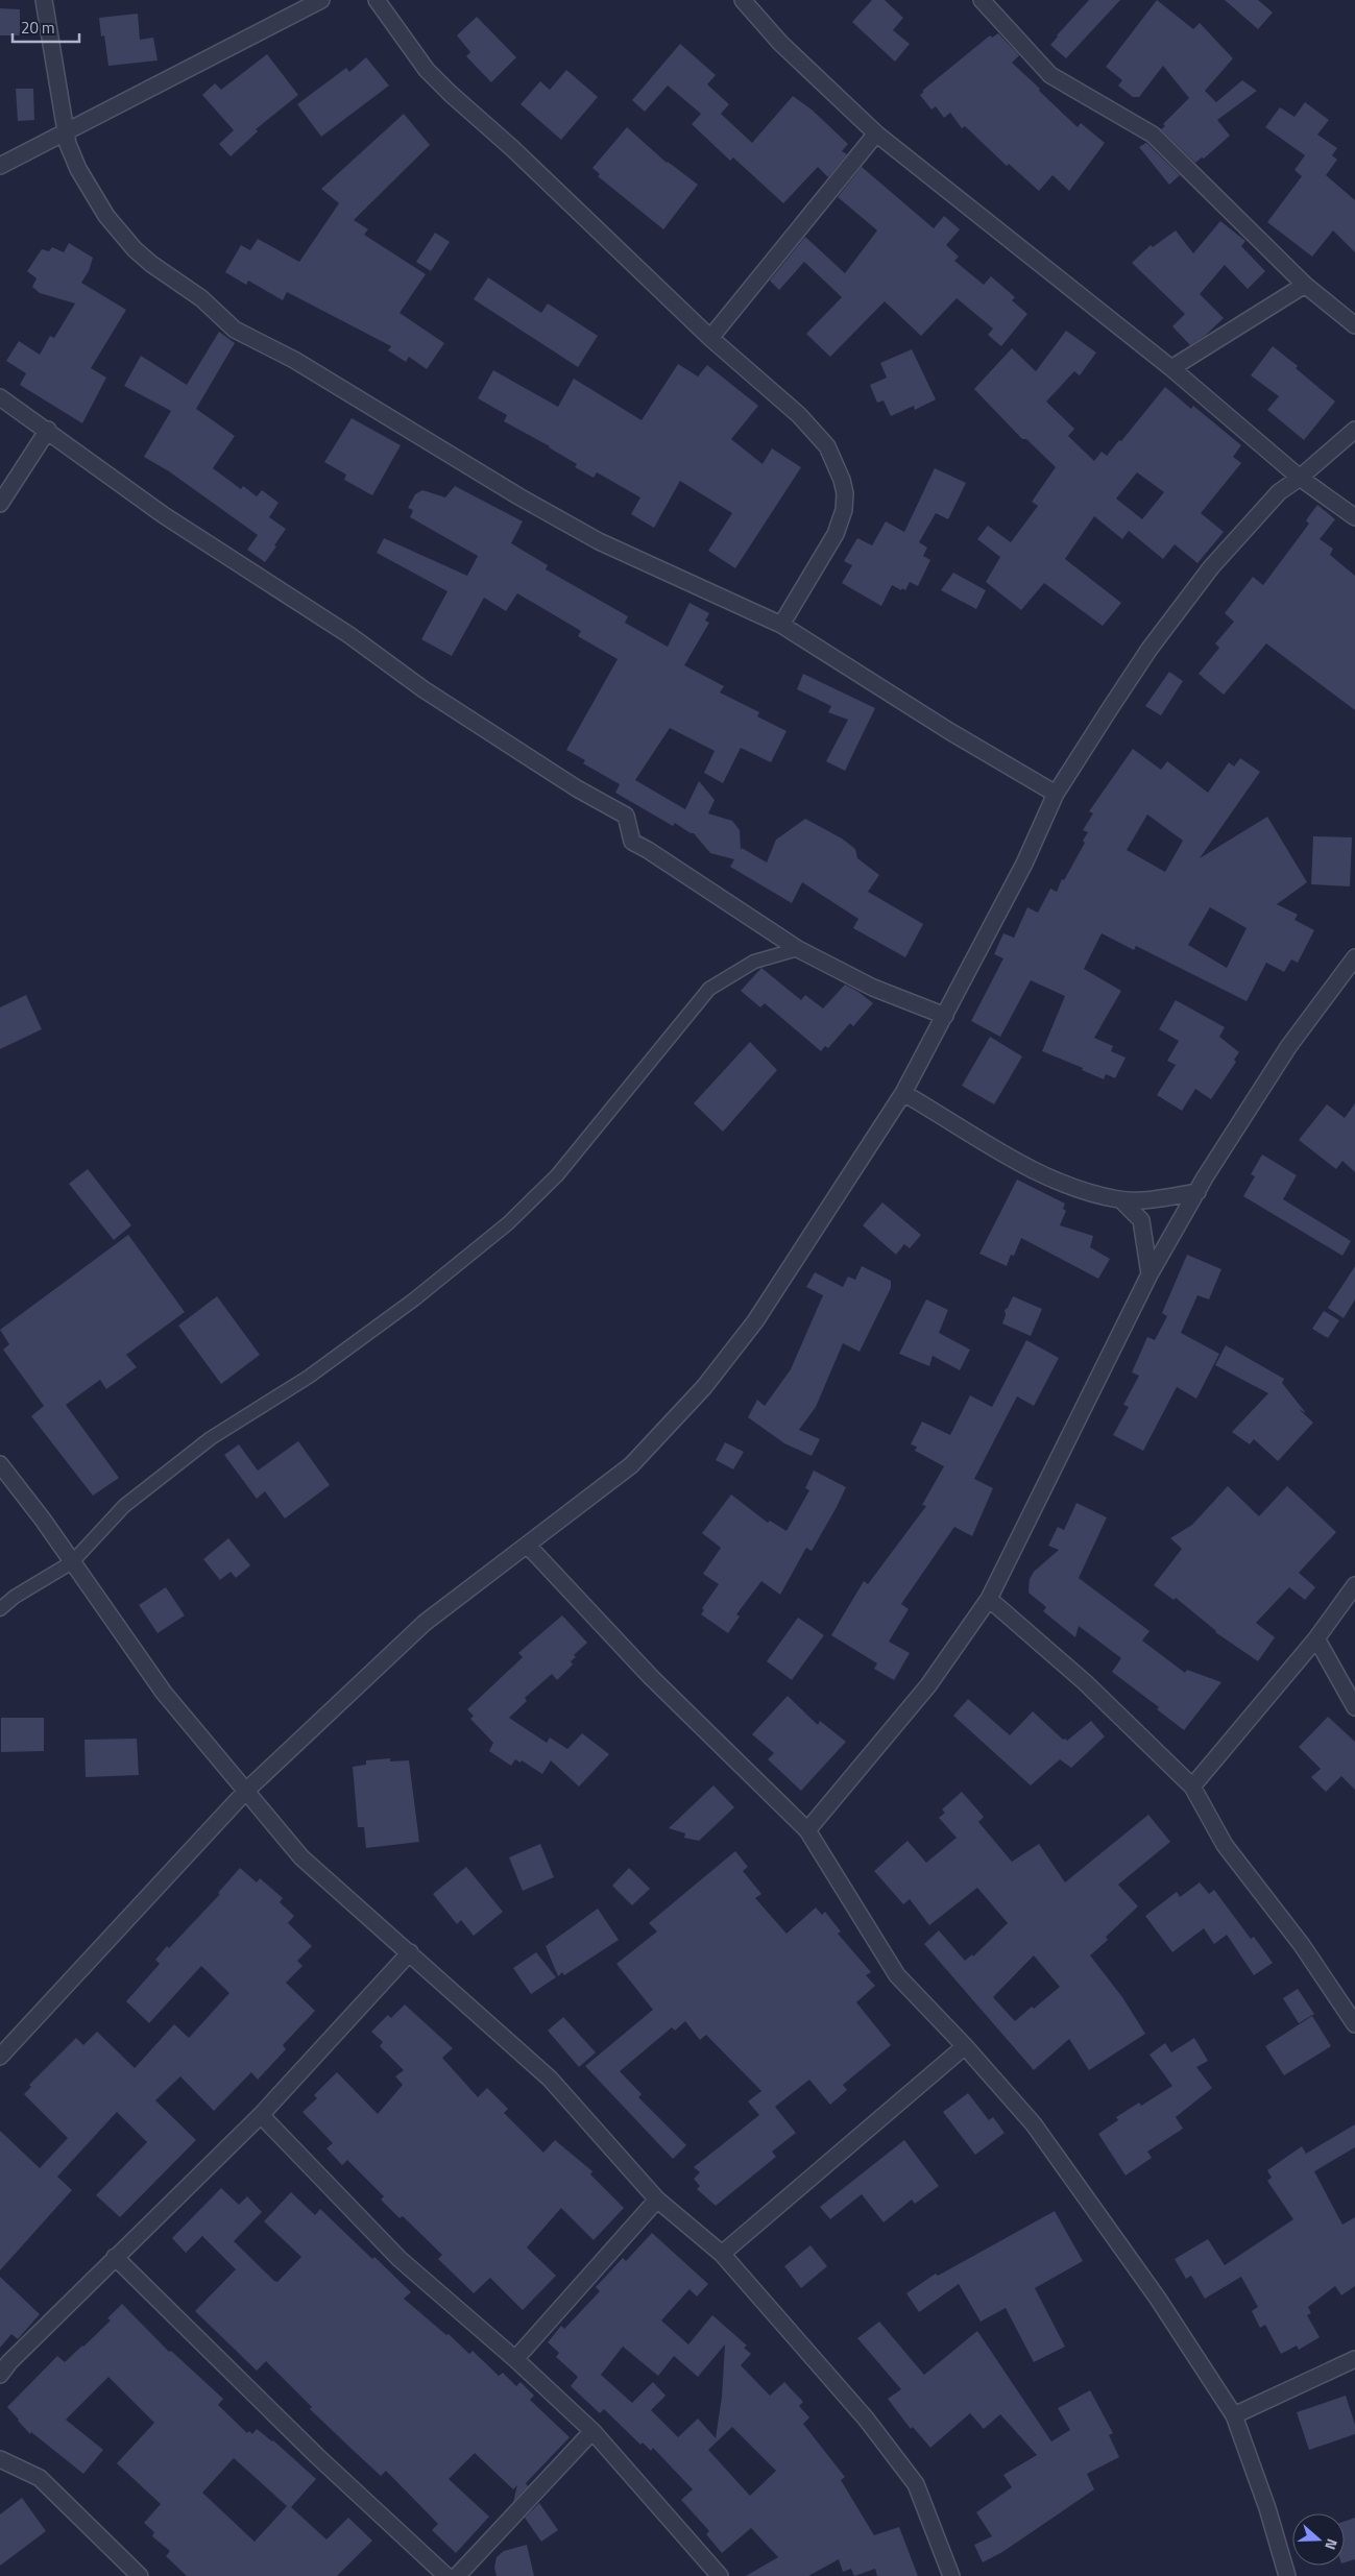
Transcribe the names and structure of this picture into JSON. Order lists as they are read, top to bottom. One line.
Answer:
{"scale_bar":"20 m","north":"right"}
